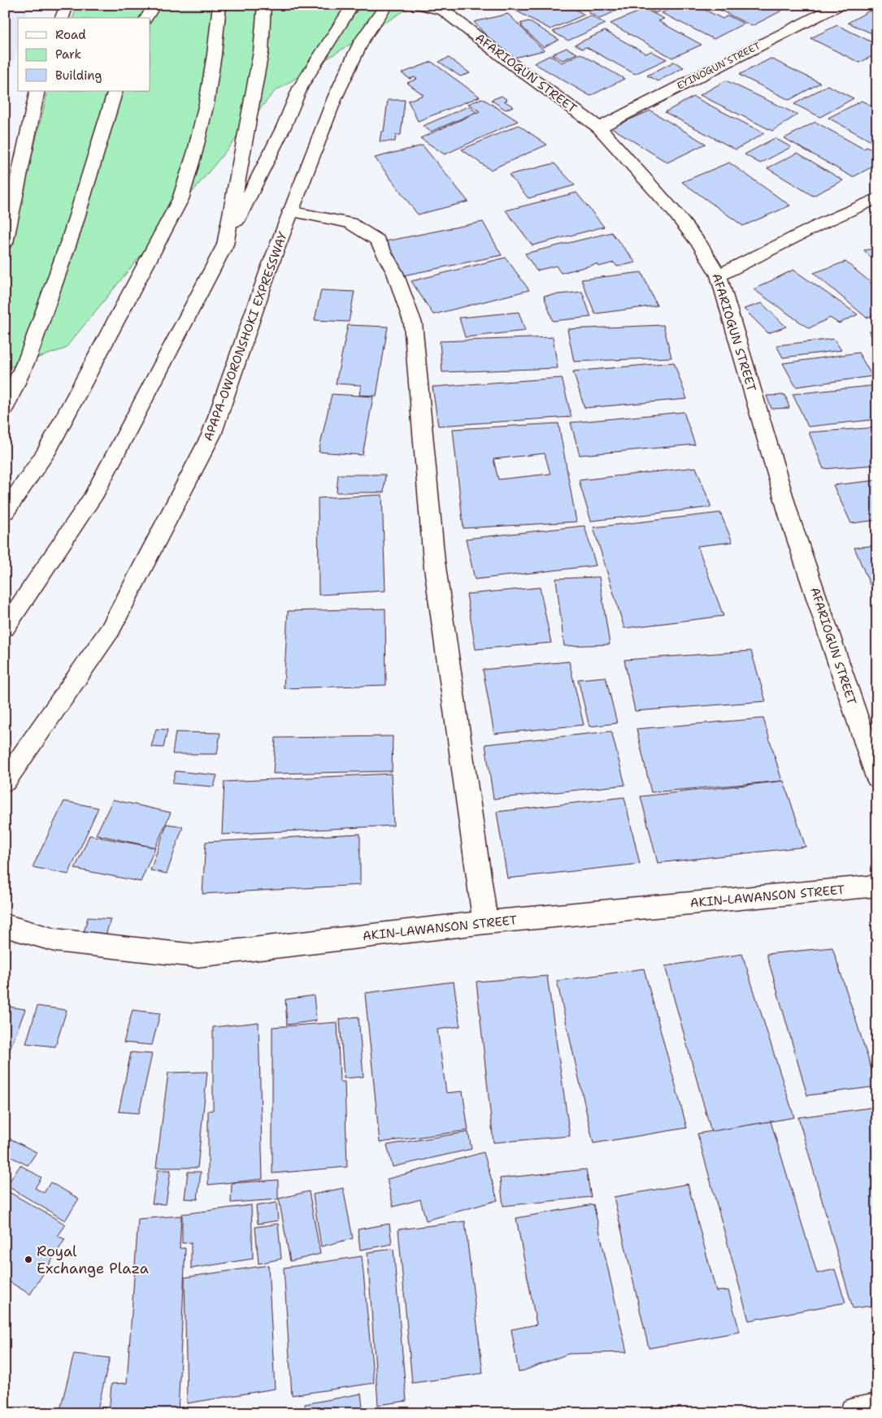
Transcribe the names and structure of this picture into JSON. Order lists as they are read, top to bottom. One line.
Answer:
{"streets":{"main road":["EYINOGUN STREET","AFARIOGUN STREET","APAPA-OWORONSHOKI EXPRESSWAY","AKIN-LAWANSON STREET"]},"crossings":[["EYINOGUN STREET","AFARIOGUN STREET"]],"places":["Royal Exchange Plaza"],"legend":["Road","Park","Building"]}
